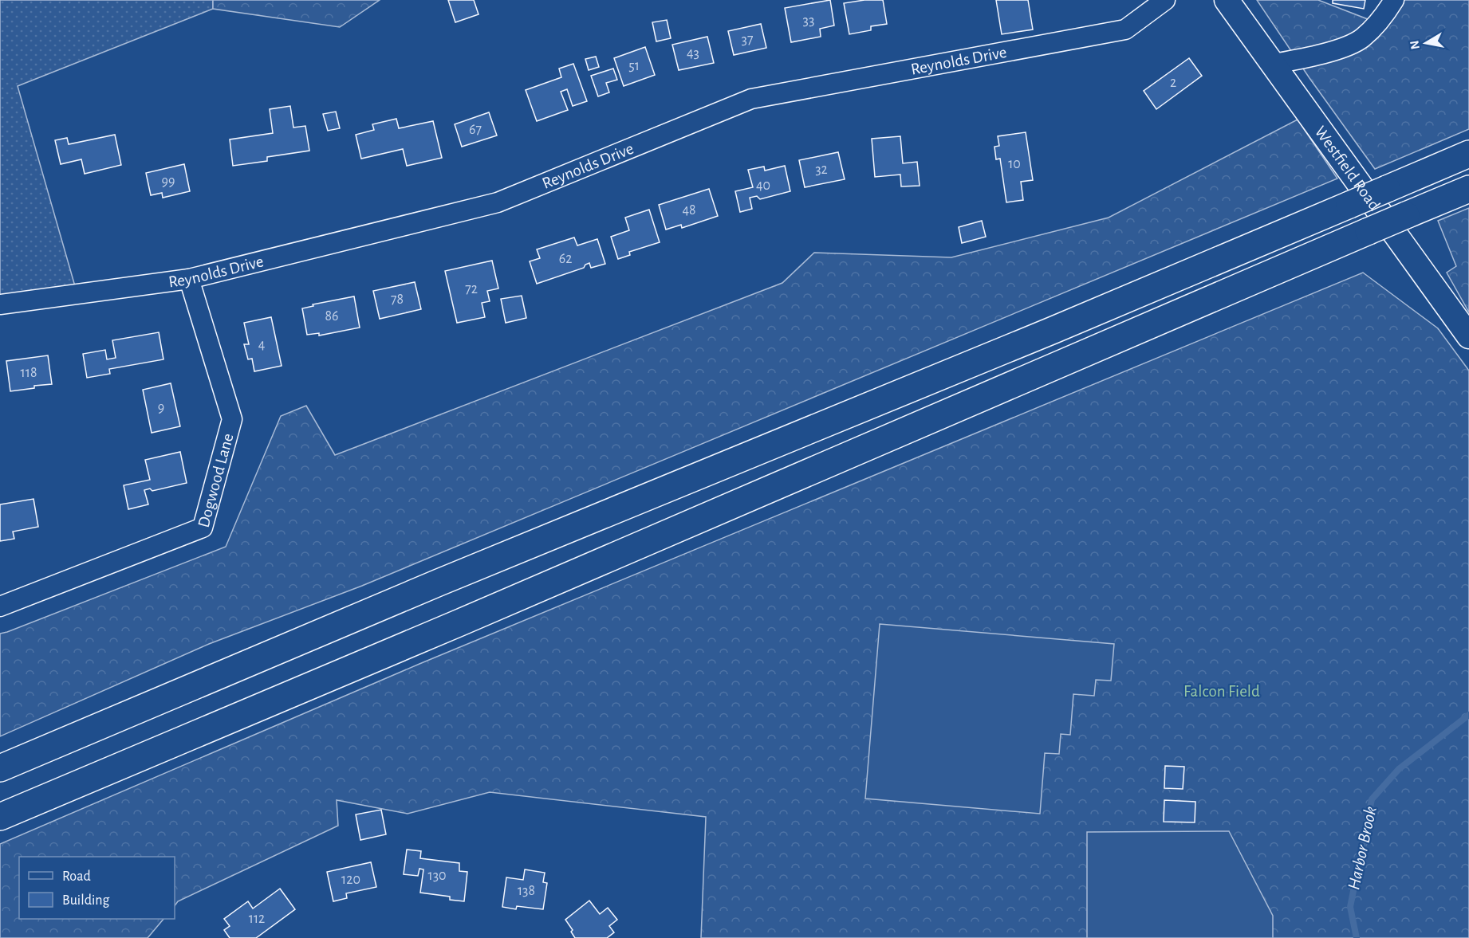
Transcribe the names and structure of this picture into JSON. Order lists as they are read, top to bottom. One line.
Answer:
{"streets":{"street":["Reynolds Drive","Westfield Road","Dogwood Lane"]},"crossings":[["Reynolds Drive","Dogwood Lane"]],"water":["Harbor Brook"],"parks":["Falcon Field"],"house_numbers":["33","37","43","51","2","67","10","32","99","40","48","62","72","78","86","4","118","9","130","120","138","112"],"legend":["Road","Building"],"north":"left"}
